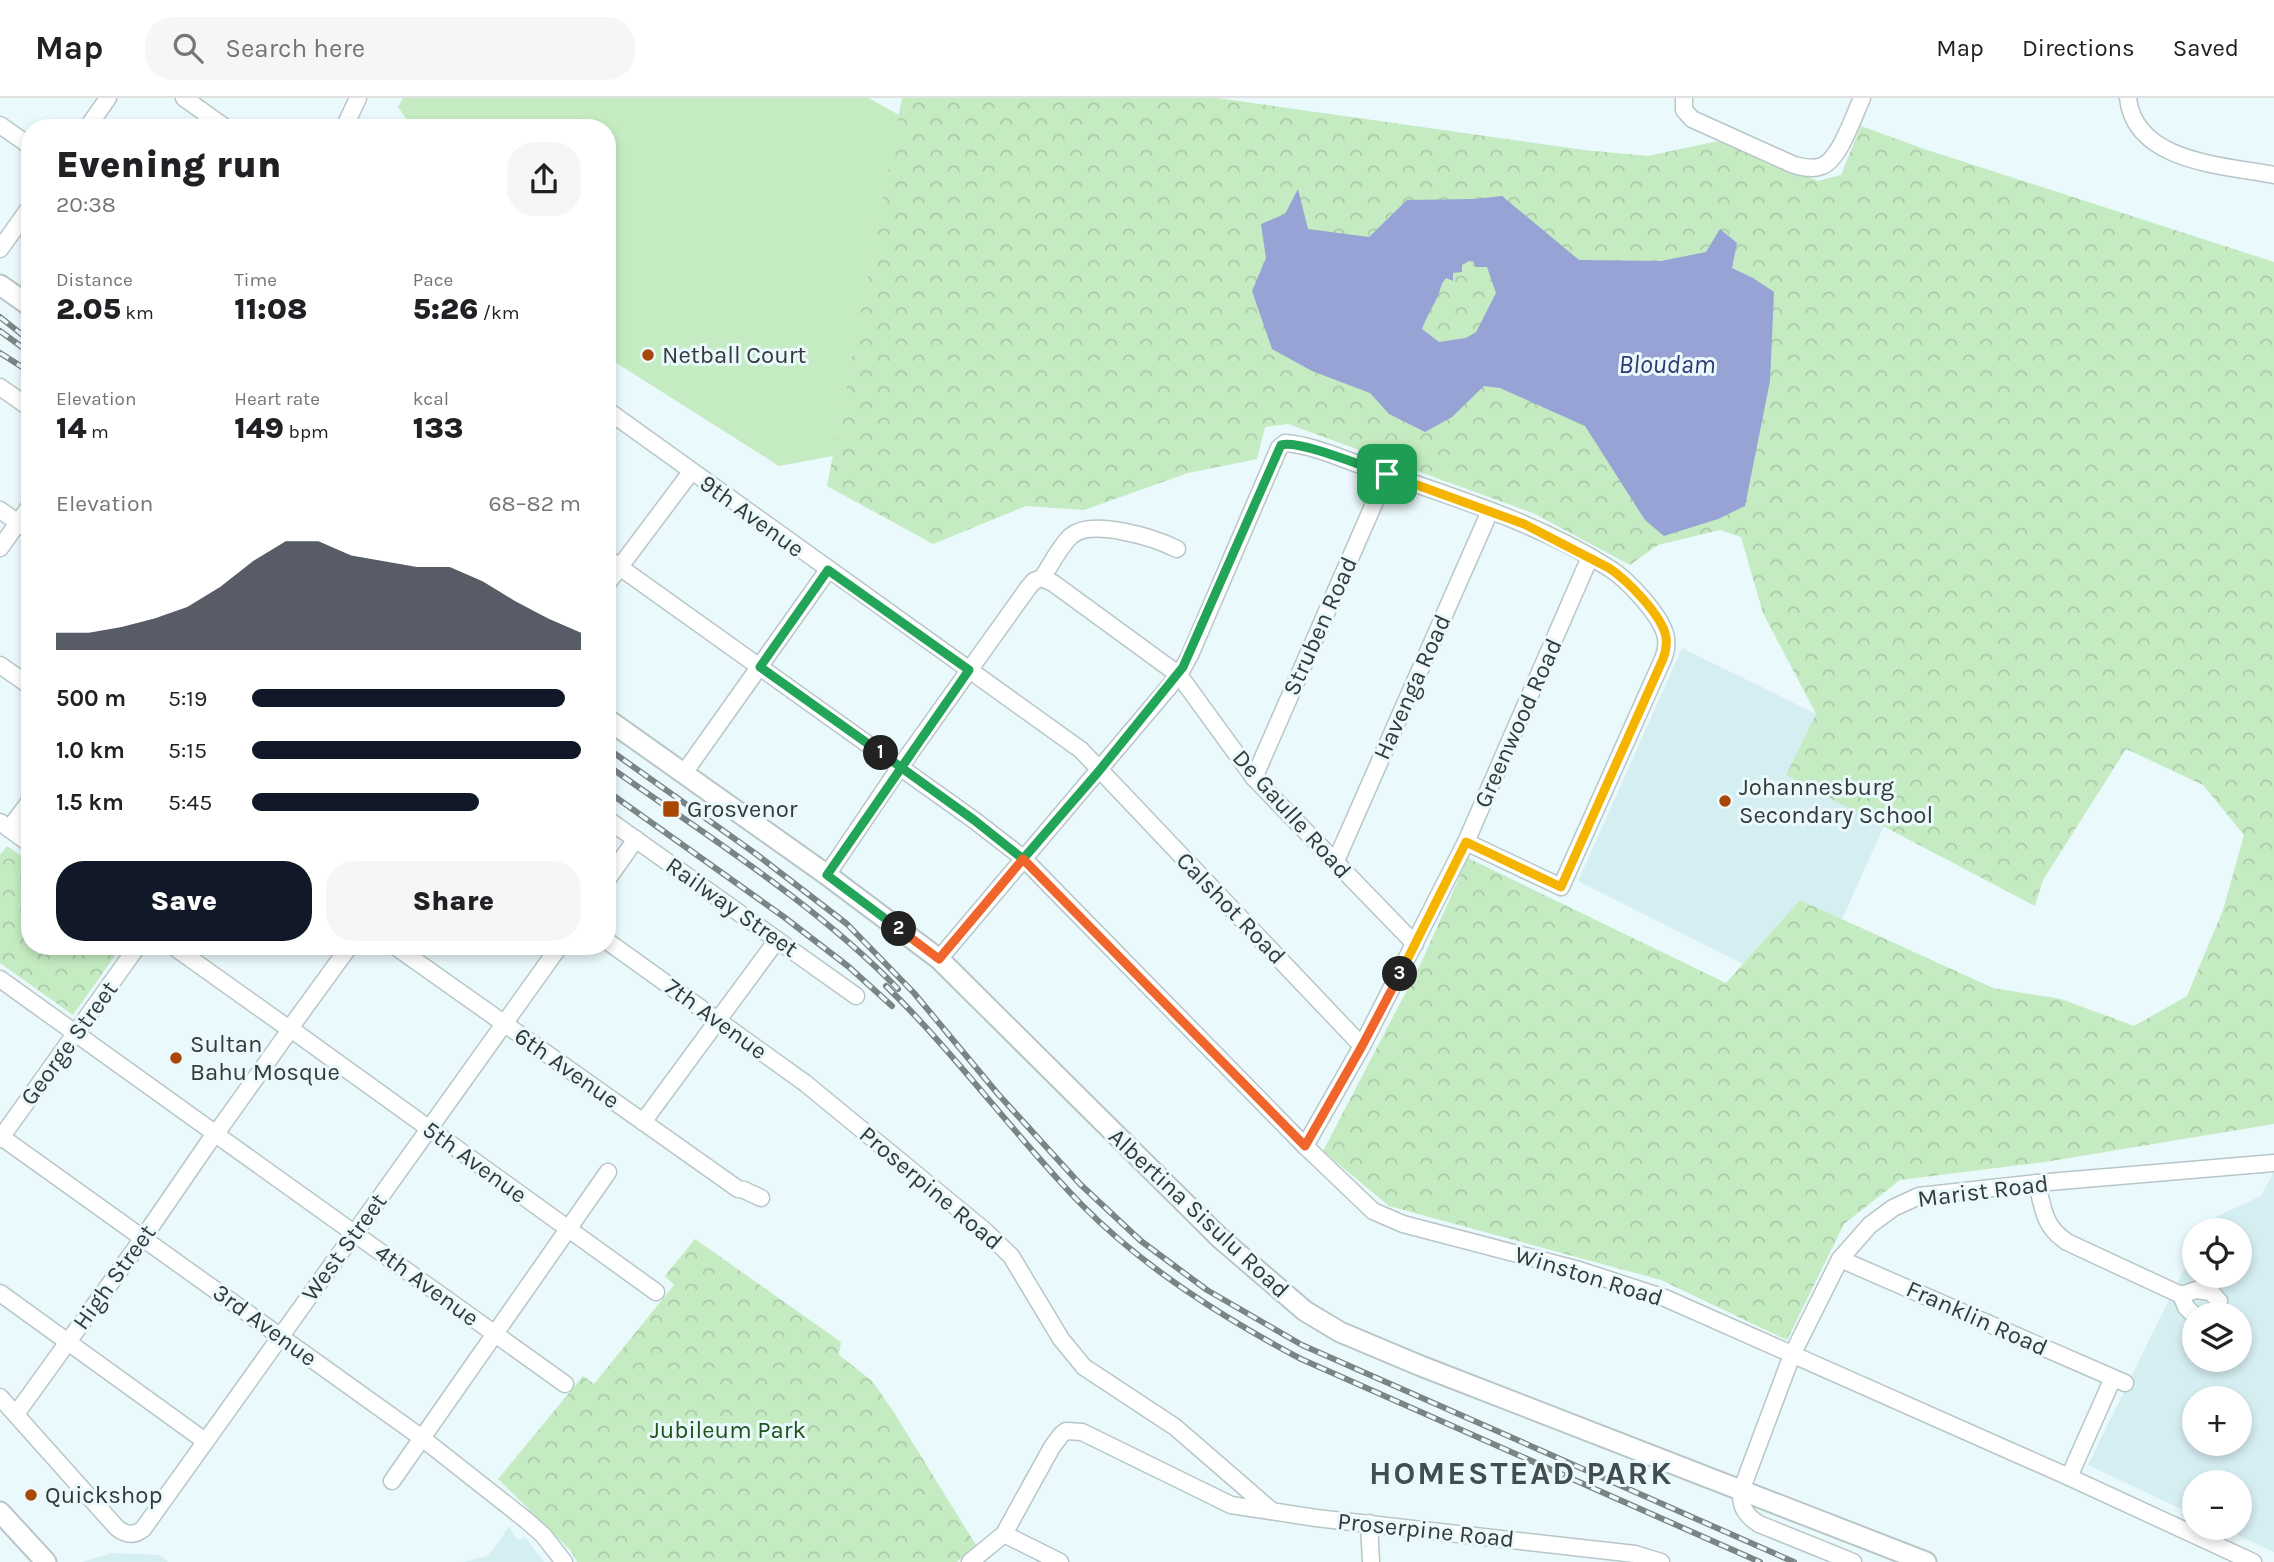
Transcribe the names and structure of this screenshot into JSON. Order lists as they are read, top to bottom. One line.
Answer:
{"streets":{"main road":["Albertina Sisulu Road"],"street":["9th Avenue","Struben Road","Havenga Road","Greenwood Road","De Gaulle Road","Railway Street","Calshot Road","7th Avenue","George Street","6th Avenue","5th Avenue","Proserpine Road","Marist Road","West Street","Winston Road","High Street","4th Avenue","Franklin Road","3rd Avenue"]},"crossings":[["9th Avenue","Calshot Road"],["Struben Road","De Gaulle Road"],["Havenga Road","De Gaulle Road"],["Greenwood Road","De Gaulle Road"],["Greenwood Road","Calshot Road"],["Greenwood Road","Winston Road"],["7th Avenue","Proserpine Road"],["George Street","4th Avenue"],["George Street","3rd Avenue"],["6th Avenue","West Street"],["5th Avenue","West Street"],["5th Avenue","High Street"],["Marist Road","Albertina Sisulu Road"],["Marist Road","Winston Road"],["Marist Road","Franklin Road"],["West Street","High Street"],["West Street","4th Avenue"],["West Street","3rd Avenue"],["Winston Road","Franklin Road"],["High Street","4th Avenue"],["High Street","3rd Avenue"]],"districts":["HOMESTEAD PARK"],"water":["Bloudam"],"parks":["Jubileum Park"],"places":{"other":["Netball Court","Johannesburg Secondary School","Sultan Bahu Mosque","Quickshop"],"transit":["Grosvenor"]},"page":{"header":"Map","search":"Search here","nav":["Map","Directions","Saved"],"heading":["Evening run","20:38"],"stats":[["Distance","2.05 km"],["Time","11:08"],["Pace","5:26 /km"],["Elevation","14 m"],["Heart rate","149 bpm"],["kcal","133"]],"chart":["Elevation","68–82 m"],"list":[{"name":"500 m","note":"5:19"},{"name":"1.0 km","note":"5:15"},{"name":"1.5 km","note":"5:45"}],"pins":["1","2","3"],"buttons":["Save","Share"],"map_buttons":["+","−"]}}
